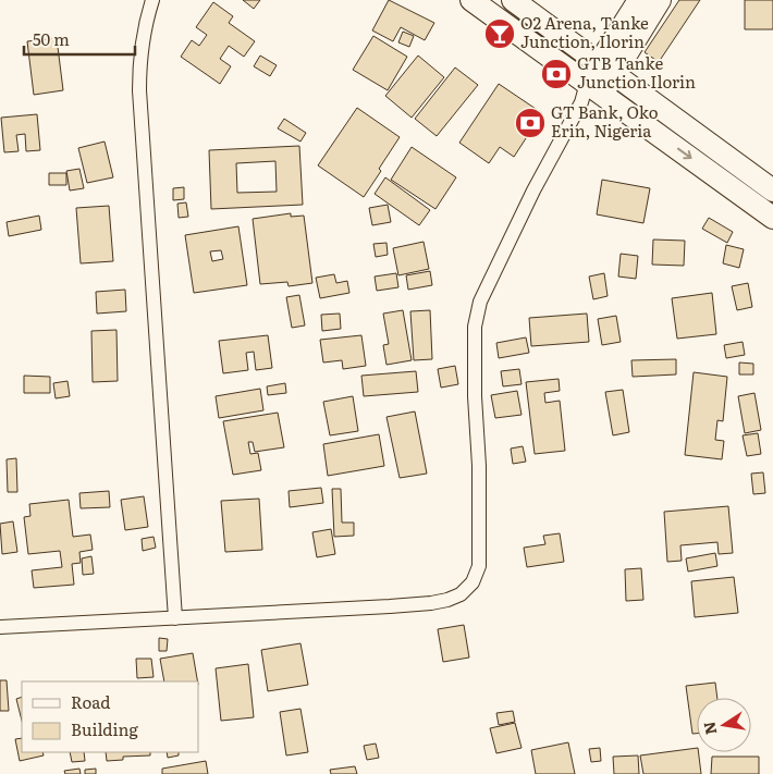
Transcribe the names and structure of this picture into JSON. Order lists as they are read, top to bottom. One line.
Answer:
{"places":{"bar":["O2 Arena, Tanke Junction, Ilorin"],"bank":["GTB Tanke Junction Ilorin","GT Bank, Oko Erin, Nigeria"]},"legend":["Road","Building"],"scale_bar":"50 m","north":"left"}
